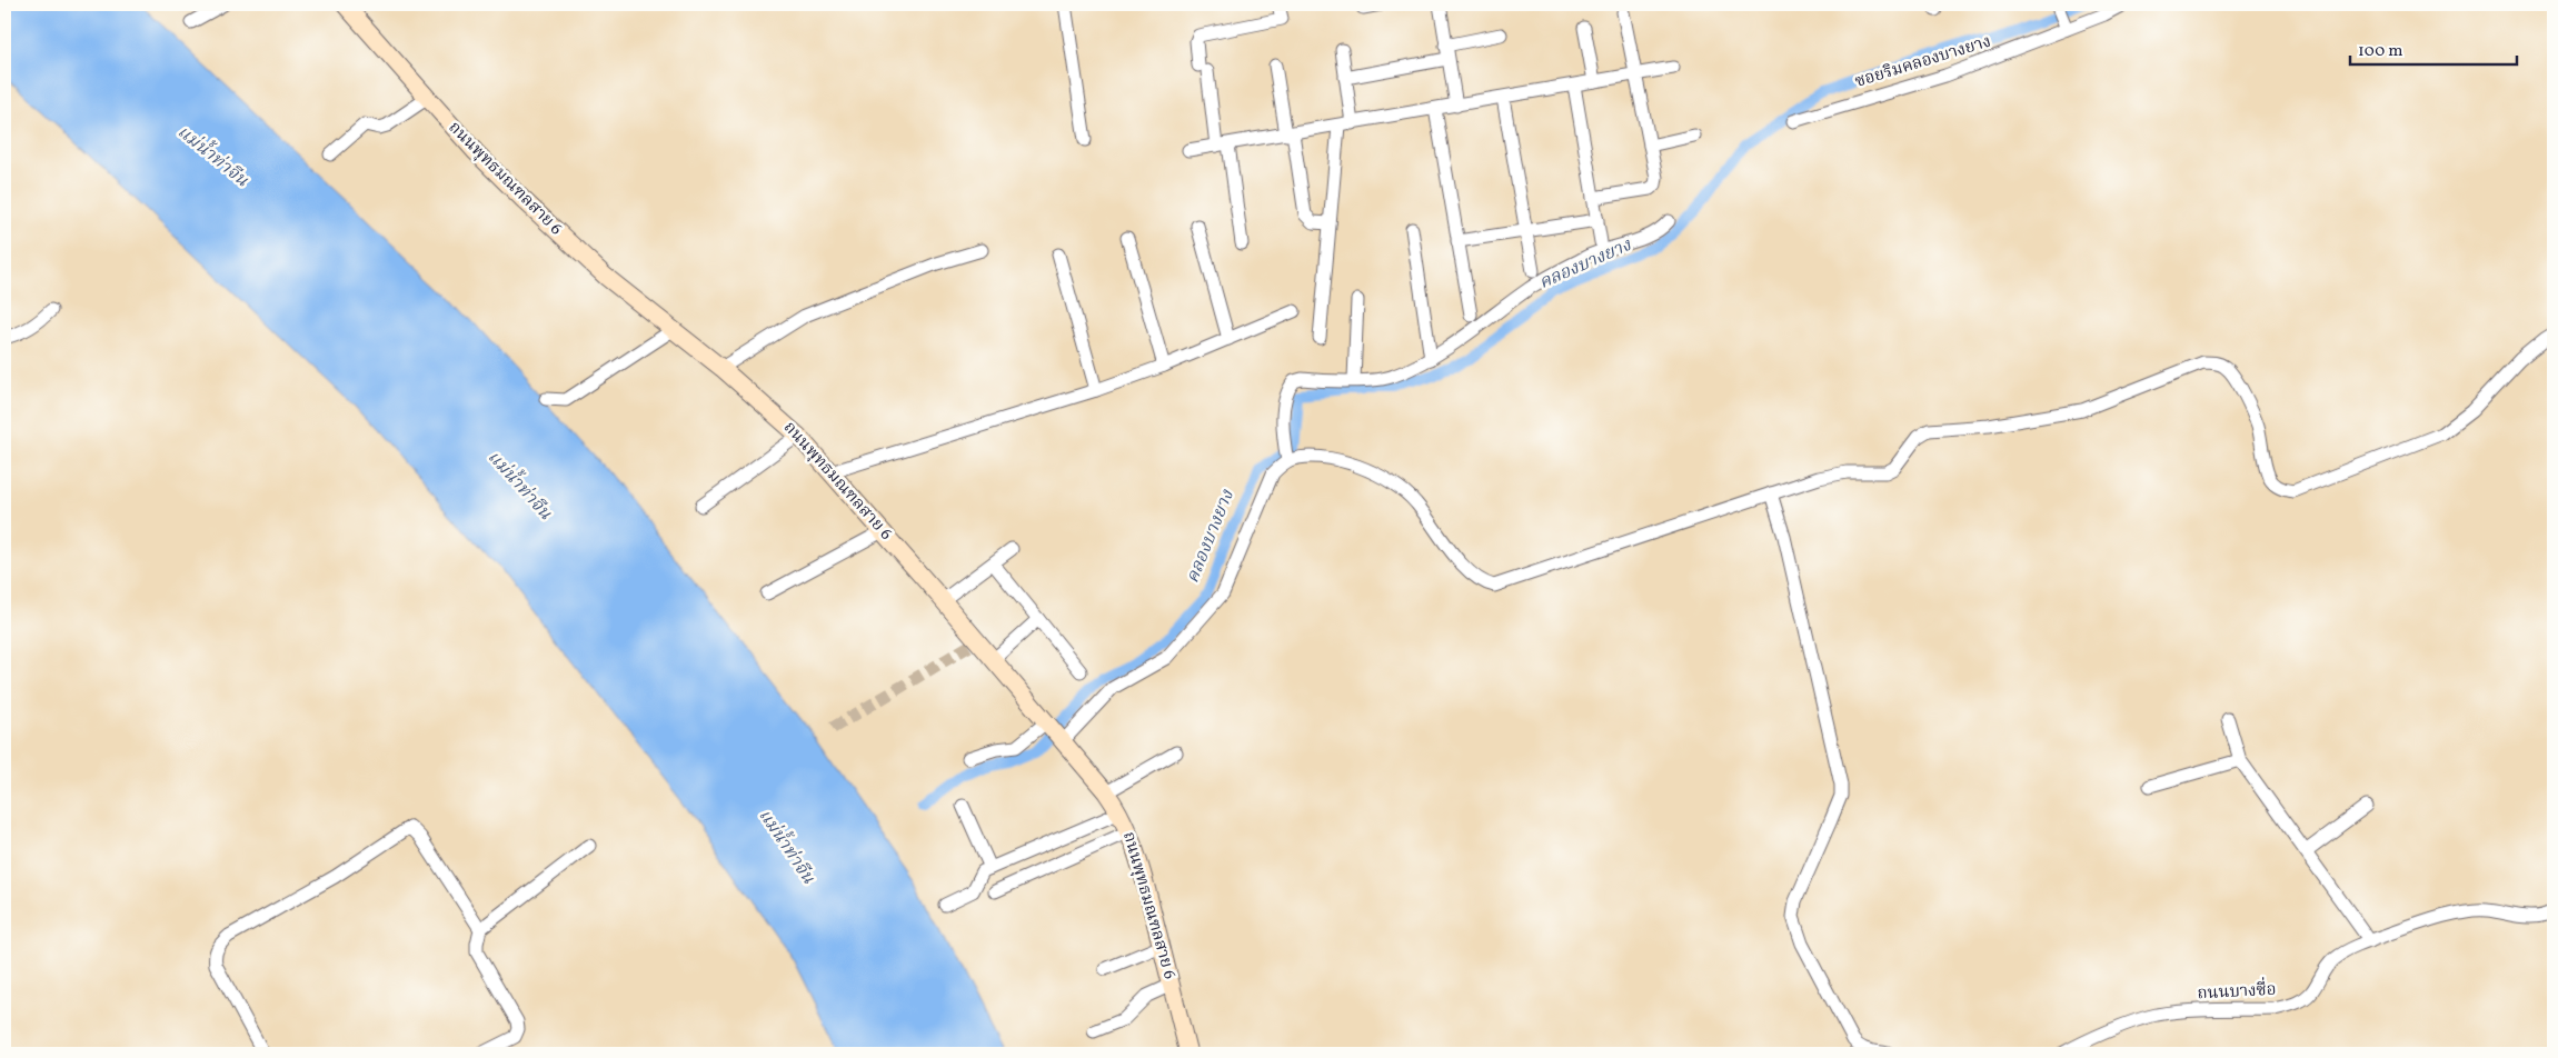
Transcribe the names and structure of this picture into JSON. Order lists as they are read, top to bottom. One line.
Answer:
{"streets":{"main road":["ถนนพุทธมณฑลสาย 6"],"street":["ซอยริมคลองบางยาง","ถนนบางซื่อ"]},"water":["แม่น้ำท่าจีน","คลองบางยาง"],"scale_bar":"100 m"}
